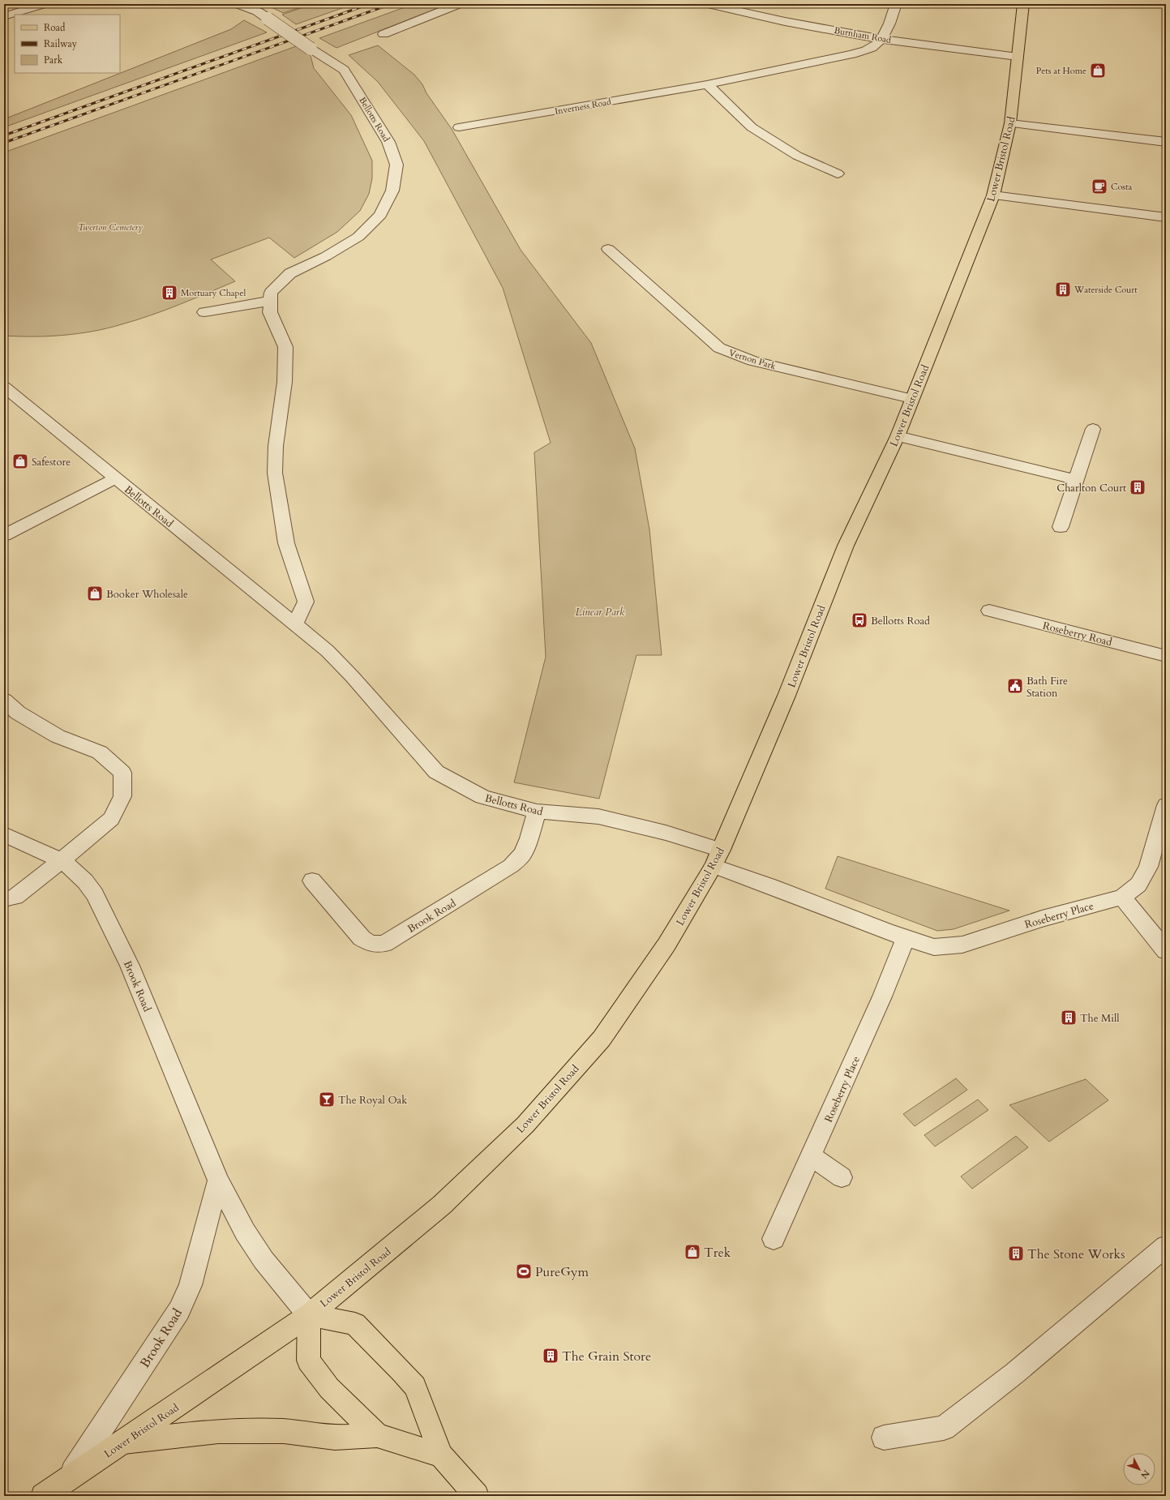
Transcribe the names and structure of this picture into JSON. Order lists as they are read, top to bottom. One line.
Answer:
{"streets":{"main road":["Lower Bristol Road"],"street":["Burnham Road","Inverness Road","Bellotts Road","Vernon Park","Roseberry Road","Roseberry Place","Brook Road"]},"crossings":[["Burnham Road","Inverness Road"],["Burnham Road","Lower Bristol Road"],["Bellotts Road","Lower Bristol Road"],["Bellotts Road","Roseberry Place"],["Bellotts Road","Brook Road"],["Lower Bristol Road","Vernon Park"],["Lower Bristol Road","Roseberry Place"],["Lower Bristol Road","Brook Road"]],"parks":["Twerton Cemetery","Linear Park"],"places":{"shop":["Pets at Home","Safestore","Booker Wholesale","Trek"],"cafe":["Costa"],"building":["Waterside Court","Mortuary Chapel","Charlton Court","The Mill","The Stone Works","The Grain Store"],"bus stop":["Bellotts Road"],"public building":["Bath Fire Station"],"bar":["The Royal Oak"],"sports":["PureGym"]},"legend":["Road","Railway","Park"],"north":"bottom right"}
